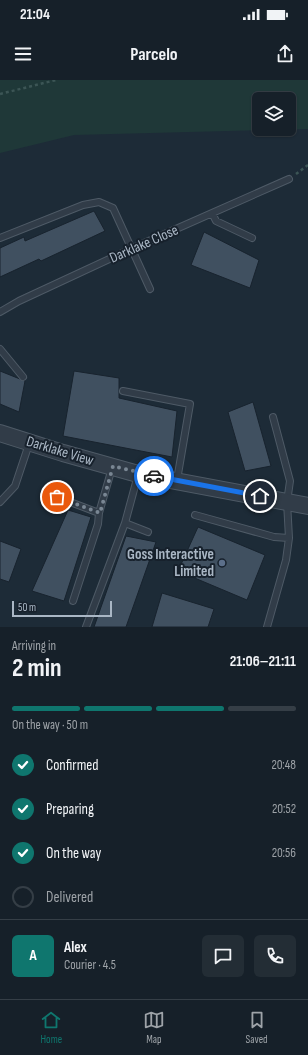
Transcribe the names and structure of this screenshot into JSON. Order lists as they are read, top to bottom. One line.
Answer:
{"streets":{"street":["Darklake View"],"lane":["Darklake Close"]},"places":["Goss Interactive Limited"],"scale_bar":"50 m","page":{"status":"21:04","header":"Parcelo","scale":"50 m","heading":["2 min","Arriving in","21:06–21:11"],"panel":["Alex","Courier · 4.5"],"bar":"On the way · 50 m","list":[["Confirmed","20:48"],["Preparing","20:52"],["On the way","20:56"],"Delivered"],"round":"A","tabs":["Home","Map","Saved"]}}
